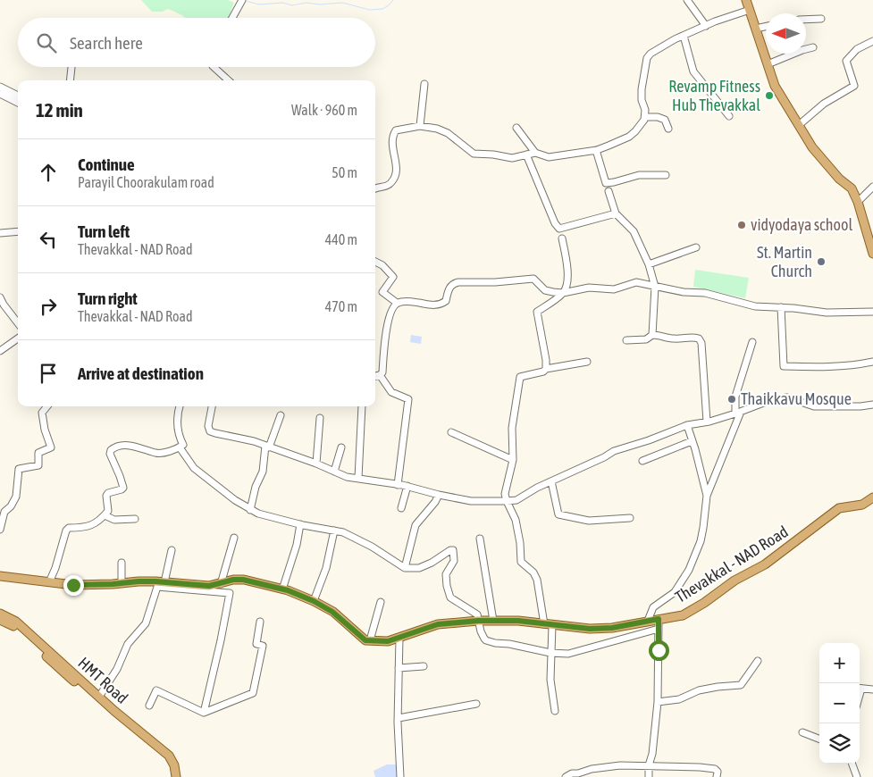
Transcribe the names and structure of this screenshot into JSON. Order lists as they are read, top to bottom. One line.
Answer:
{"streets":{"main road":["Thevakkal - NAD Road","HMT Road"]},"places":["Revamp Fitness Hub Thevakkal","vidyodaya school","St. Martin Church","Thaikkavu Mosque"],"north":"left","page":{"search":"Search here","heading":["12 min","Walk · 960 m"],"list":[["Continue","Parayil Choorakulam road","50 m"],["Turn left","Thevakkal - NAD Road","440 m"],["Turn right","Thevakkal - NAD Road","470 m"],"Arrive at destination"],"map_buttons":["+","−"]}}
